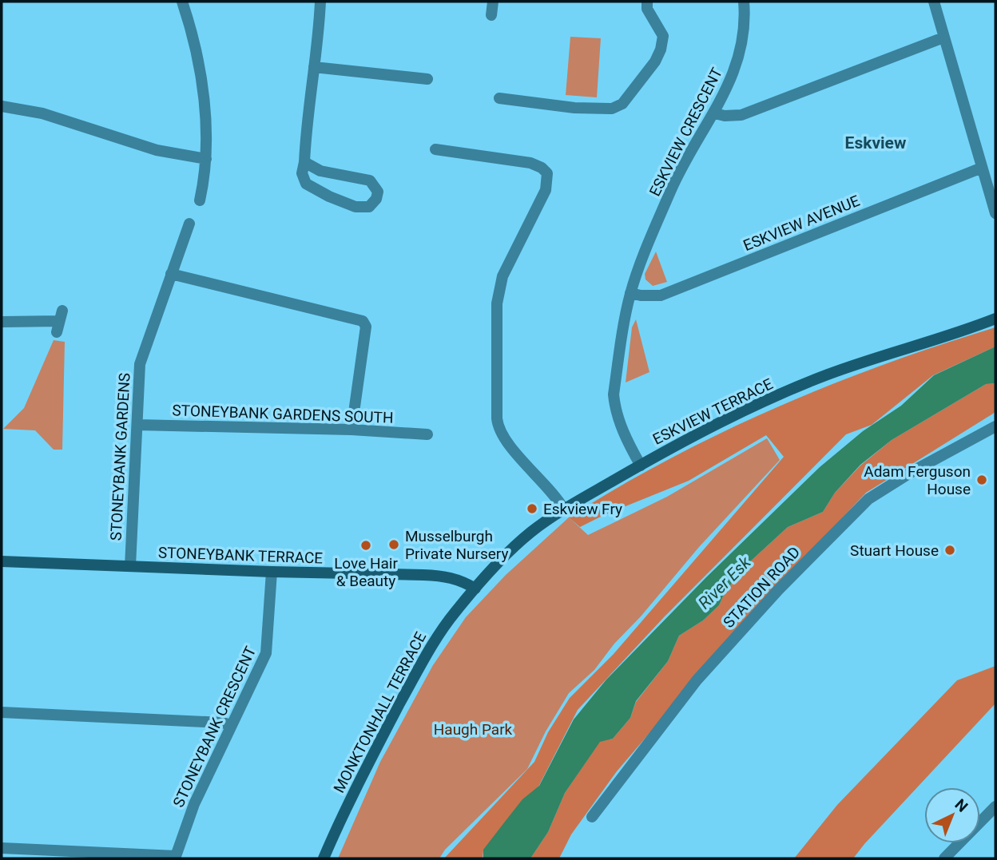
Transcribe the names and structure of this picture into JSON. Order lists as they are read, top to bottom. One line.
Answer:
{"streets":{"main road":["ESKVIEW TERRACE","STONEYBANK TERRACE","MONKTONHALL TERRACE"],"street":["ESKVIEW CRESCENT","ESKVIEW AVENUE","STONEYBANK GARDENS SOUTH","STONEYBANK GARDENS","STATION ROAD","STONEYBANK CRESCENT"]},"crossings":[["ESKVIEW CRESCENT","ESKVIEW AVENUE"],["ESKVIEW CRESCENT","ESKVIEW TERRACE"],["ESKVIEW TERRACE","STONEYBANK TERRACE"],["ESKVIEW TERRACE","MONKTONHALL TERRACE"],["STONEYBANK GARDENS SOUTH","STONEYBANK GARDENS"],["STONEYBANK GARDENS","STONEYBANK TERRACE"],["STONEYBANK TERRACE","MONKTONHALL TERRACE"],["STONEYBANK TERRACE","STONEYBANK CRESCENT"]],"districts":["Eskview"],"water":["River Esk"],"parks":["Haugh Park"],"places":["Adam Ferguson House","Eskview Fry","Musselburgh Private Nursery","Love Hair & Beauty","Stuart House"],"north":"top right"}
